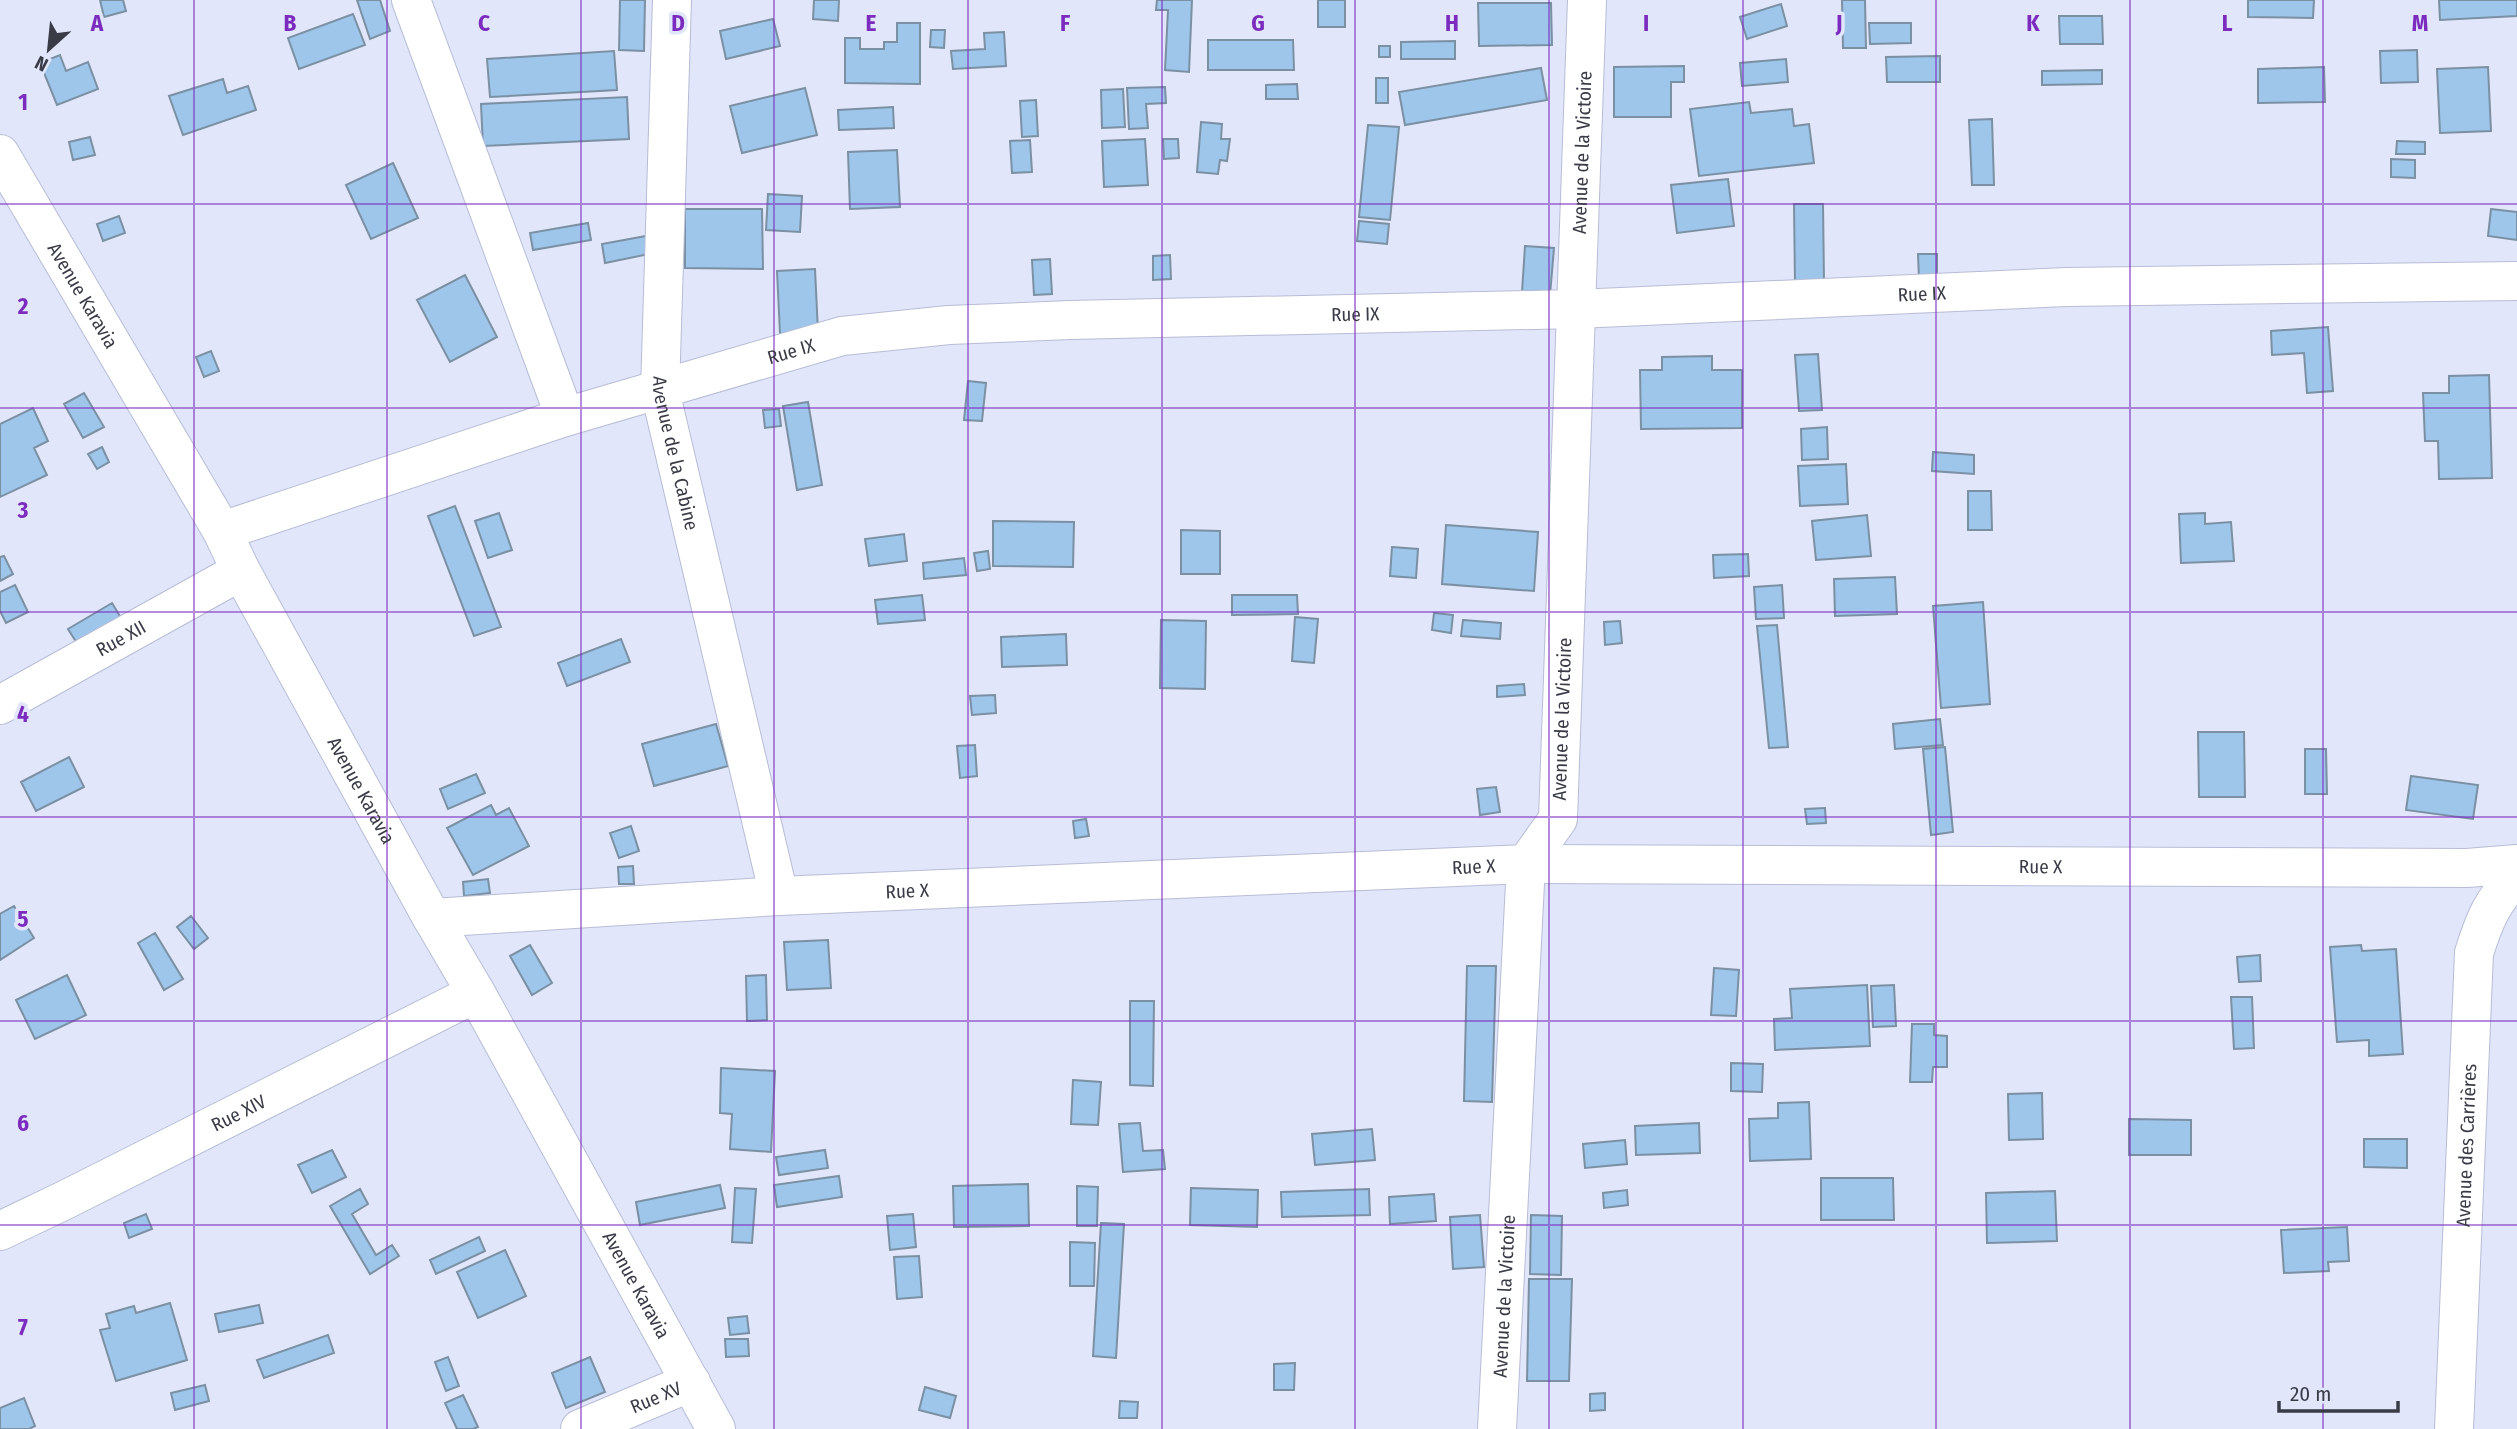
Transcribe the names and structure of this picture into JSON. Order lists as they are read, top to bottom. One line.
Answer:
{"streets":{"street":["Avenue de la Victoire","Rue IX","Avenue Karavia","Avenue de la Cabine","Rue XII","Rue X","Rue XIV","Avenue des Carrières","Rue XV"]},"crossings":[["Avenue de la Victoire","Rue IX"],["Avenue de la Victoire","Rue X"],["Rue IX","Avenue Karavia"],["Rue IX","Avenue de la Cabine"],["Avenue Karavia","Rue XII"],["Avenue Karavia","Rue X"],["Avenue Karavia","Rue XIV"],["Avenue Karavia","Rue XV"],["Avenue de la Cabine","Rue X"]],"scale_bar":"20 m","north":"bottom left","grid":{"columns":["A","B","C","D","E","F","G","H","I","J","K","L","M"],"rows":["1","2","3","4","5","6","7"]}}
